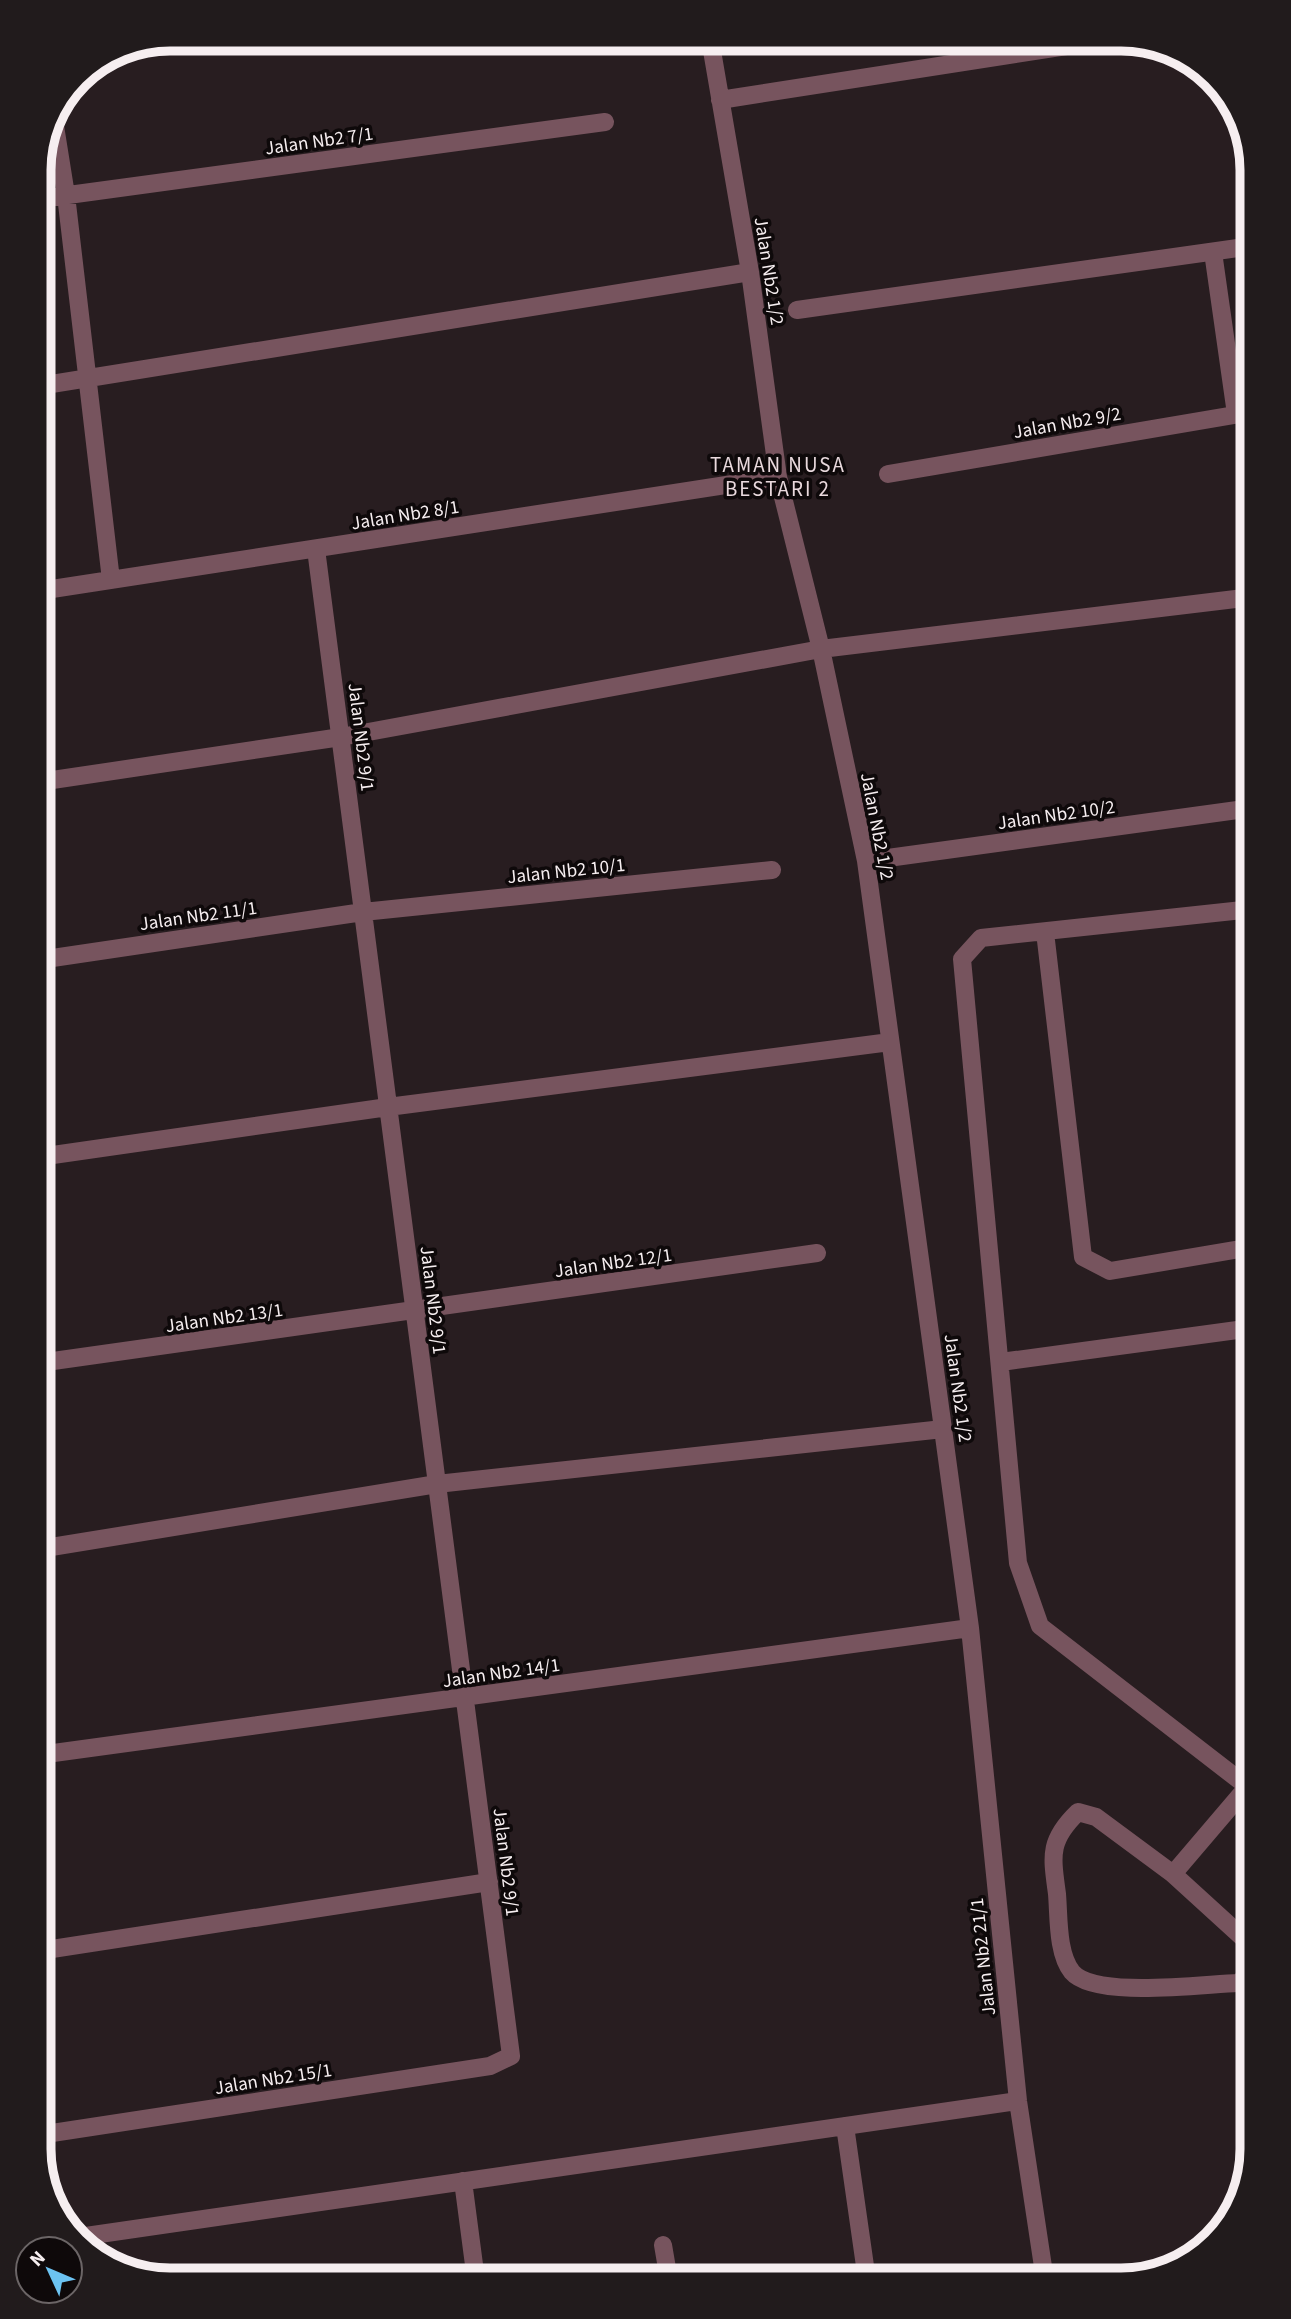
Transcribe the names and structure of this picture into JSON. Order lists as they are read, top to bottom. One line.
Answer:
{"streets":{"street":["Jalan Nb2 7/1","Jalan Nb2 1/2","Jalan Nb2 9/2","Jalan Nb2 8/1","Jalan Nb2 9/1","Jalan Nb2 10/2","Jalan Nb2 10/1","Jalan Nb2 11/1","Jalan Nb2 12/1","Jalan Nb2 13/1","Jalan Nb2 14/1","Jalan Nb2 21/1","Jalan Nb2 15/1"]},"crossings":[["Jalan Nb2 1/2","Jalan Nb2 8/1"],["Jalan Nb2 1/2","Jalan Nb2 10/2"],["Jalan Nb2 1/2","Jalan Nb2 14/1"],["Jalan Nb2 1/2","Jalan Nb2 21/1"],["Jalan Nb2 8/1","Jalan Nb2 9/1"],["Jalan Nb2 9/1","Jalan Nb2 10/1"],["Jalan Nb2 9/1","Jalan Nb2 11/1"],["Jalan Nb2 9/1","Jalan Nb2 12/1"],["Jalan Nb2 9/1","Jalan Nb2 13/1"],["Jalan Nb2 9/1","Jalan Nb2 14/1"],["Jalan Nb2 9/1","Jalan Nb2 15/1"],["Jalan Nb2 10/1","Jalan Nb2 11/1"],["Jalan Nb2 12/1","Jalan Nb2 13/1"],["Jalan Nb2 14/1","Jalan Nb2 21/1"]],"districts":["TAMAN NUSA BESTARI 2"],"north":"top left"}
